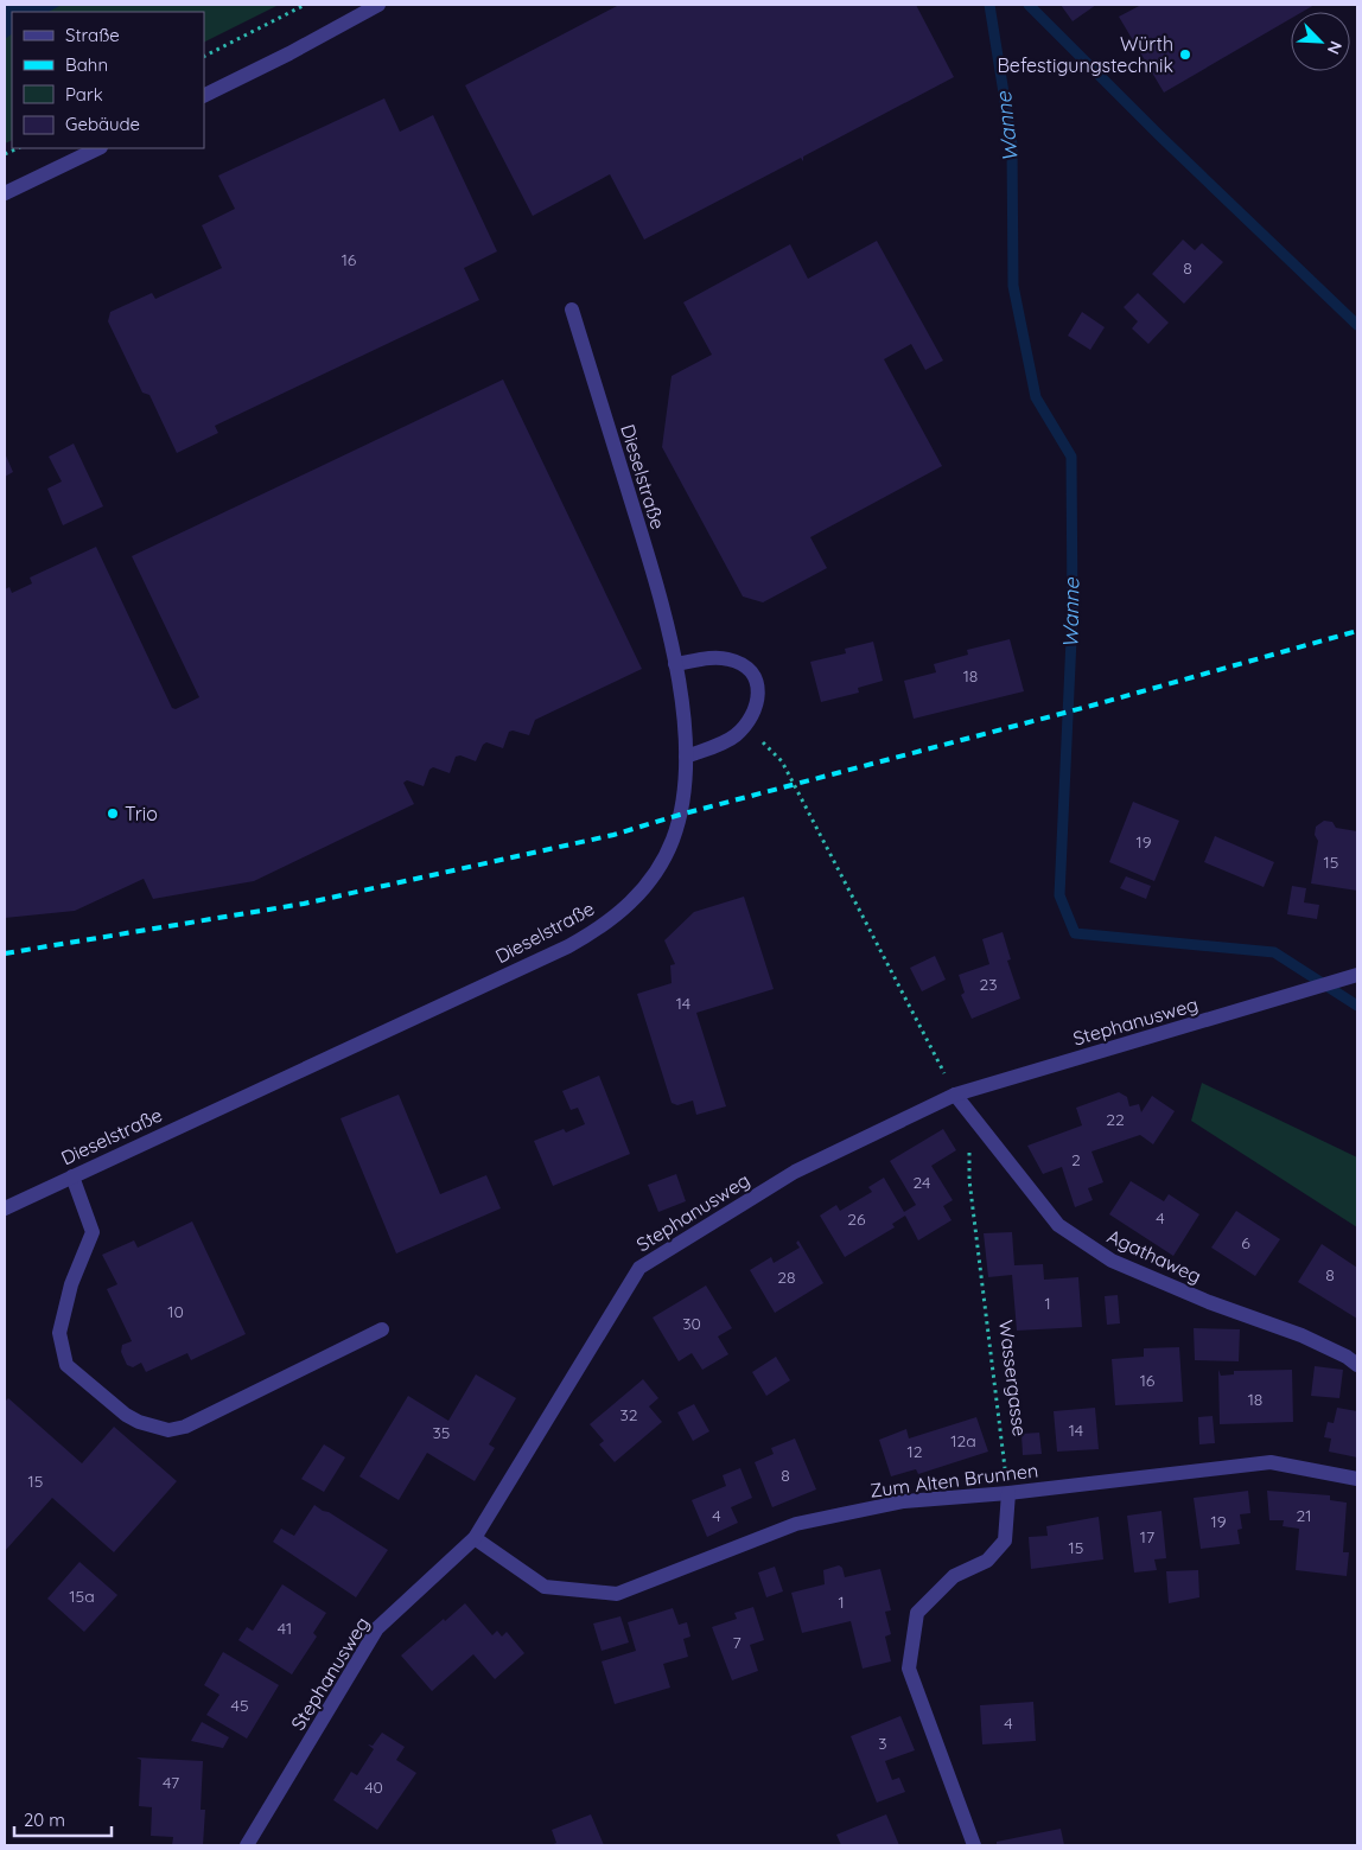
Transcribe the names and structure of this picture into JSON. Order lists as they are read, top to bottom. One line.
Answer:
{"streets":{"street":["Dieselstraße","Stephanusweg","Agathaweg","Zum Alten Brunnen"],"path":["Wassergasse"]},"crossings":[["Stephanusweg","Agathaweg"],["Stephanusweg","Zum Alten Brunnen"],["Wassergasse","Zum Alten Brunnen"]],"water":["Wanne"],"places":["Würth Befestigungstechnik","Trio"],"house_numbers":["16","8","18","19","15","23","14","22","2","24","4","26","6","8","28","1","10","30","16","18","32","14","35","12a","12","8","15","4","21","19","17","15","15a","1","41","7","45","4","3","47","40"],"legend":["Straße","Bahn","Park","Gebäude"],"scale_bar":"20 m","north":"bottom right"}
